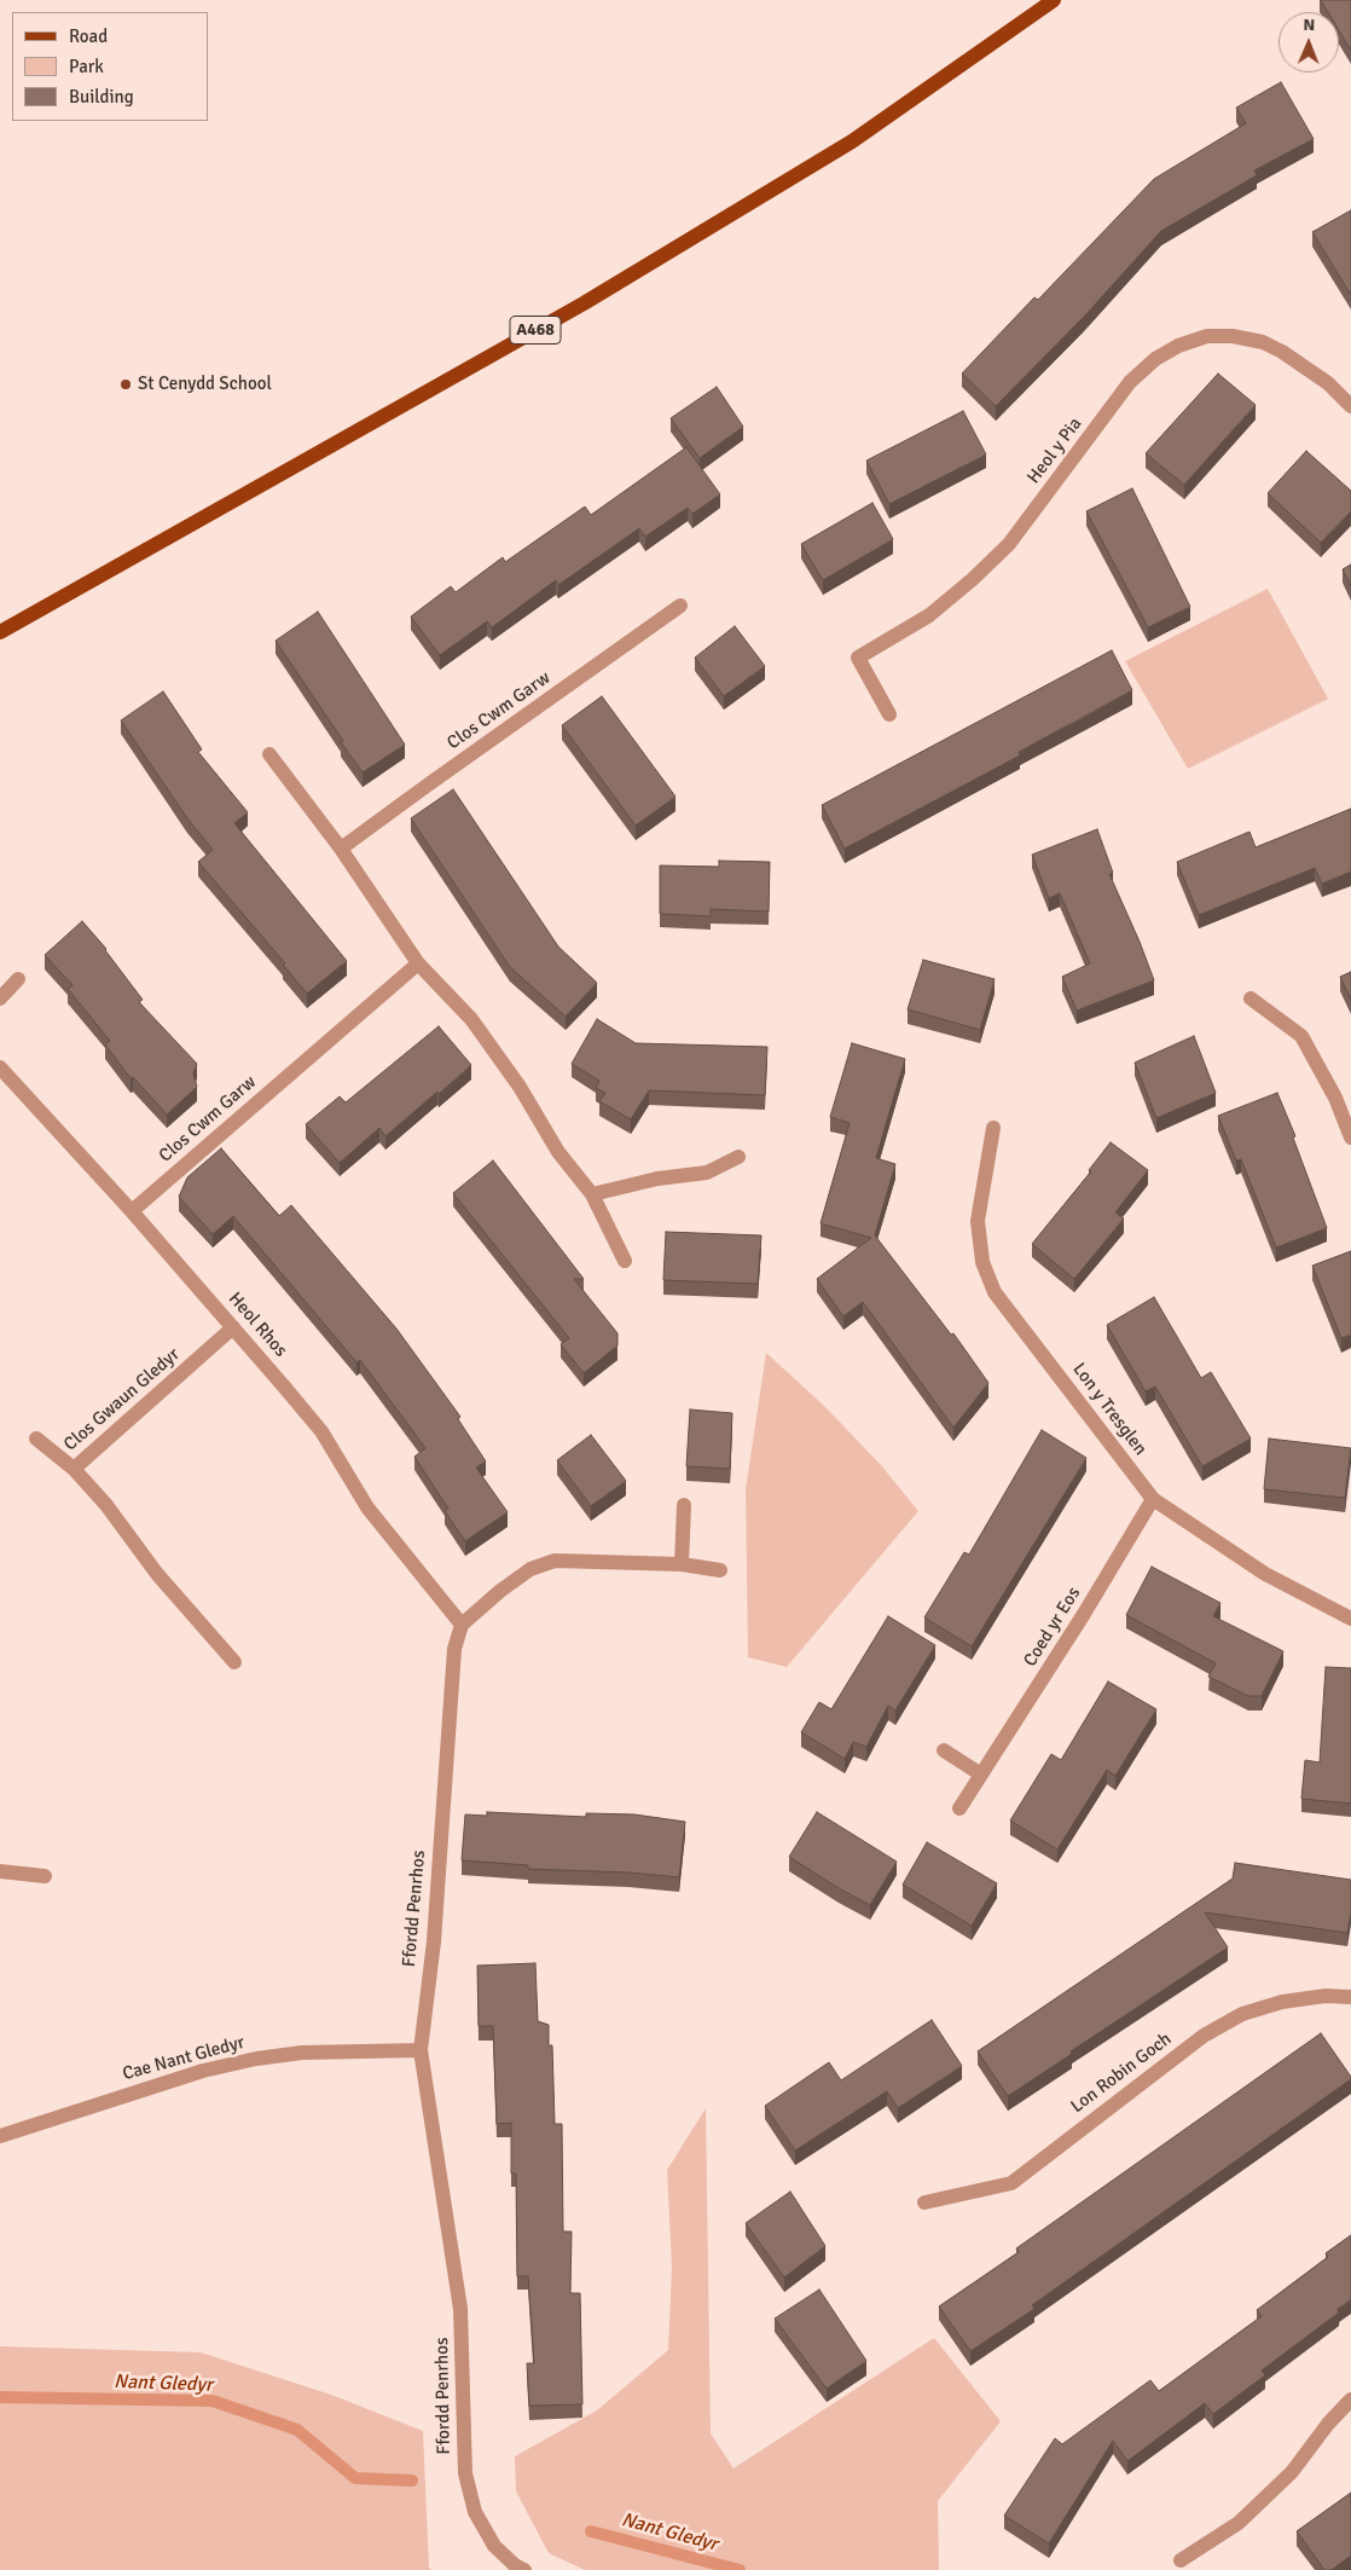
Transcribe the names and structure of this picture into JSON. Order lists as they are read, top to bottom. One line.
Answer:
{"streets":{"main road":["A468"],"street":["Heol y Pia","Clos Cwm Garw","Heol Rhos","Clos Gwaun Gledyr","Lon y Tresglen","Coed yr Eos","Ffordd Penrhos","Cae Nant Gledyr","Lon Robin Goch"]},"crossings":[["Clos Cwm Garw","Heol Rhos"],["Heol Rhos","Clos Gwaun Gledyr"],["Heol Rhos","Ffordd Penrhos"],["Lon y Tresglen","Coed yr Eos"],["Ffordd Penrhos","Cae Nant Gledyr"]],"water":["Nant Gledyr"],"places":["St Cenydd School"],"legend":["Road","Park","Building"],"north":"top"}
